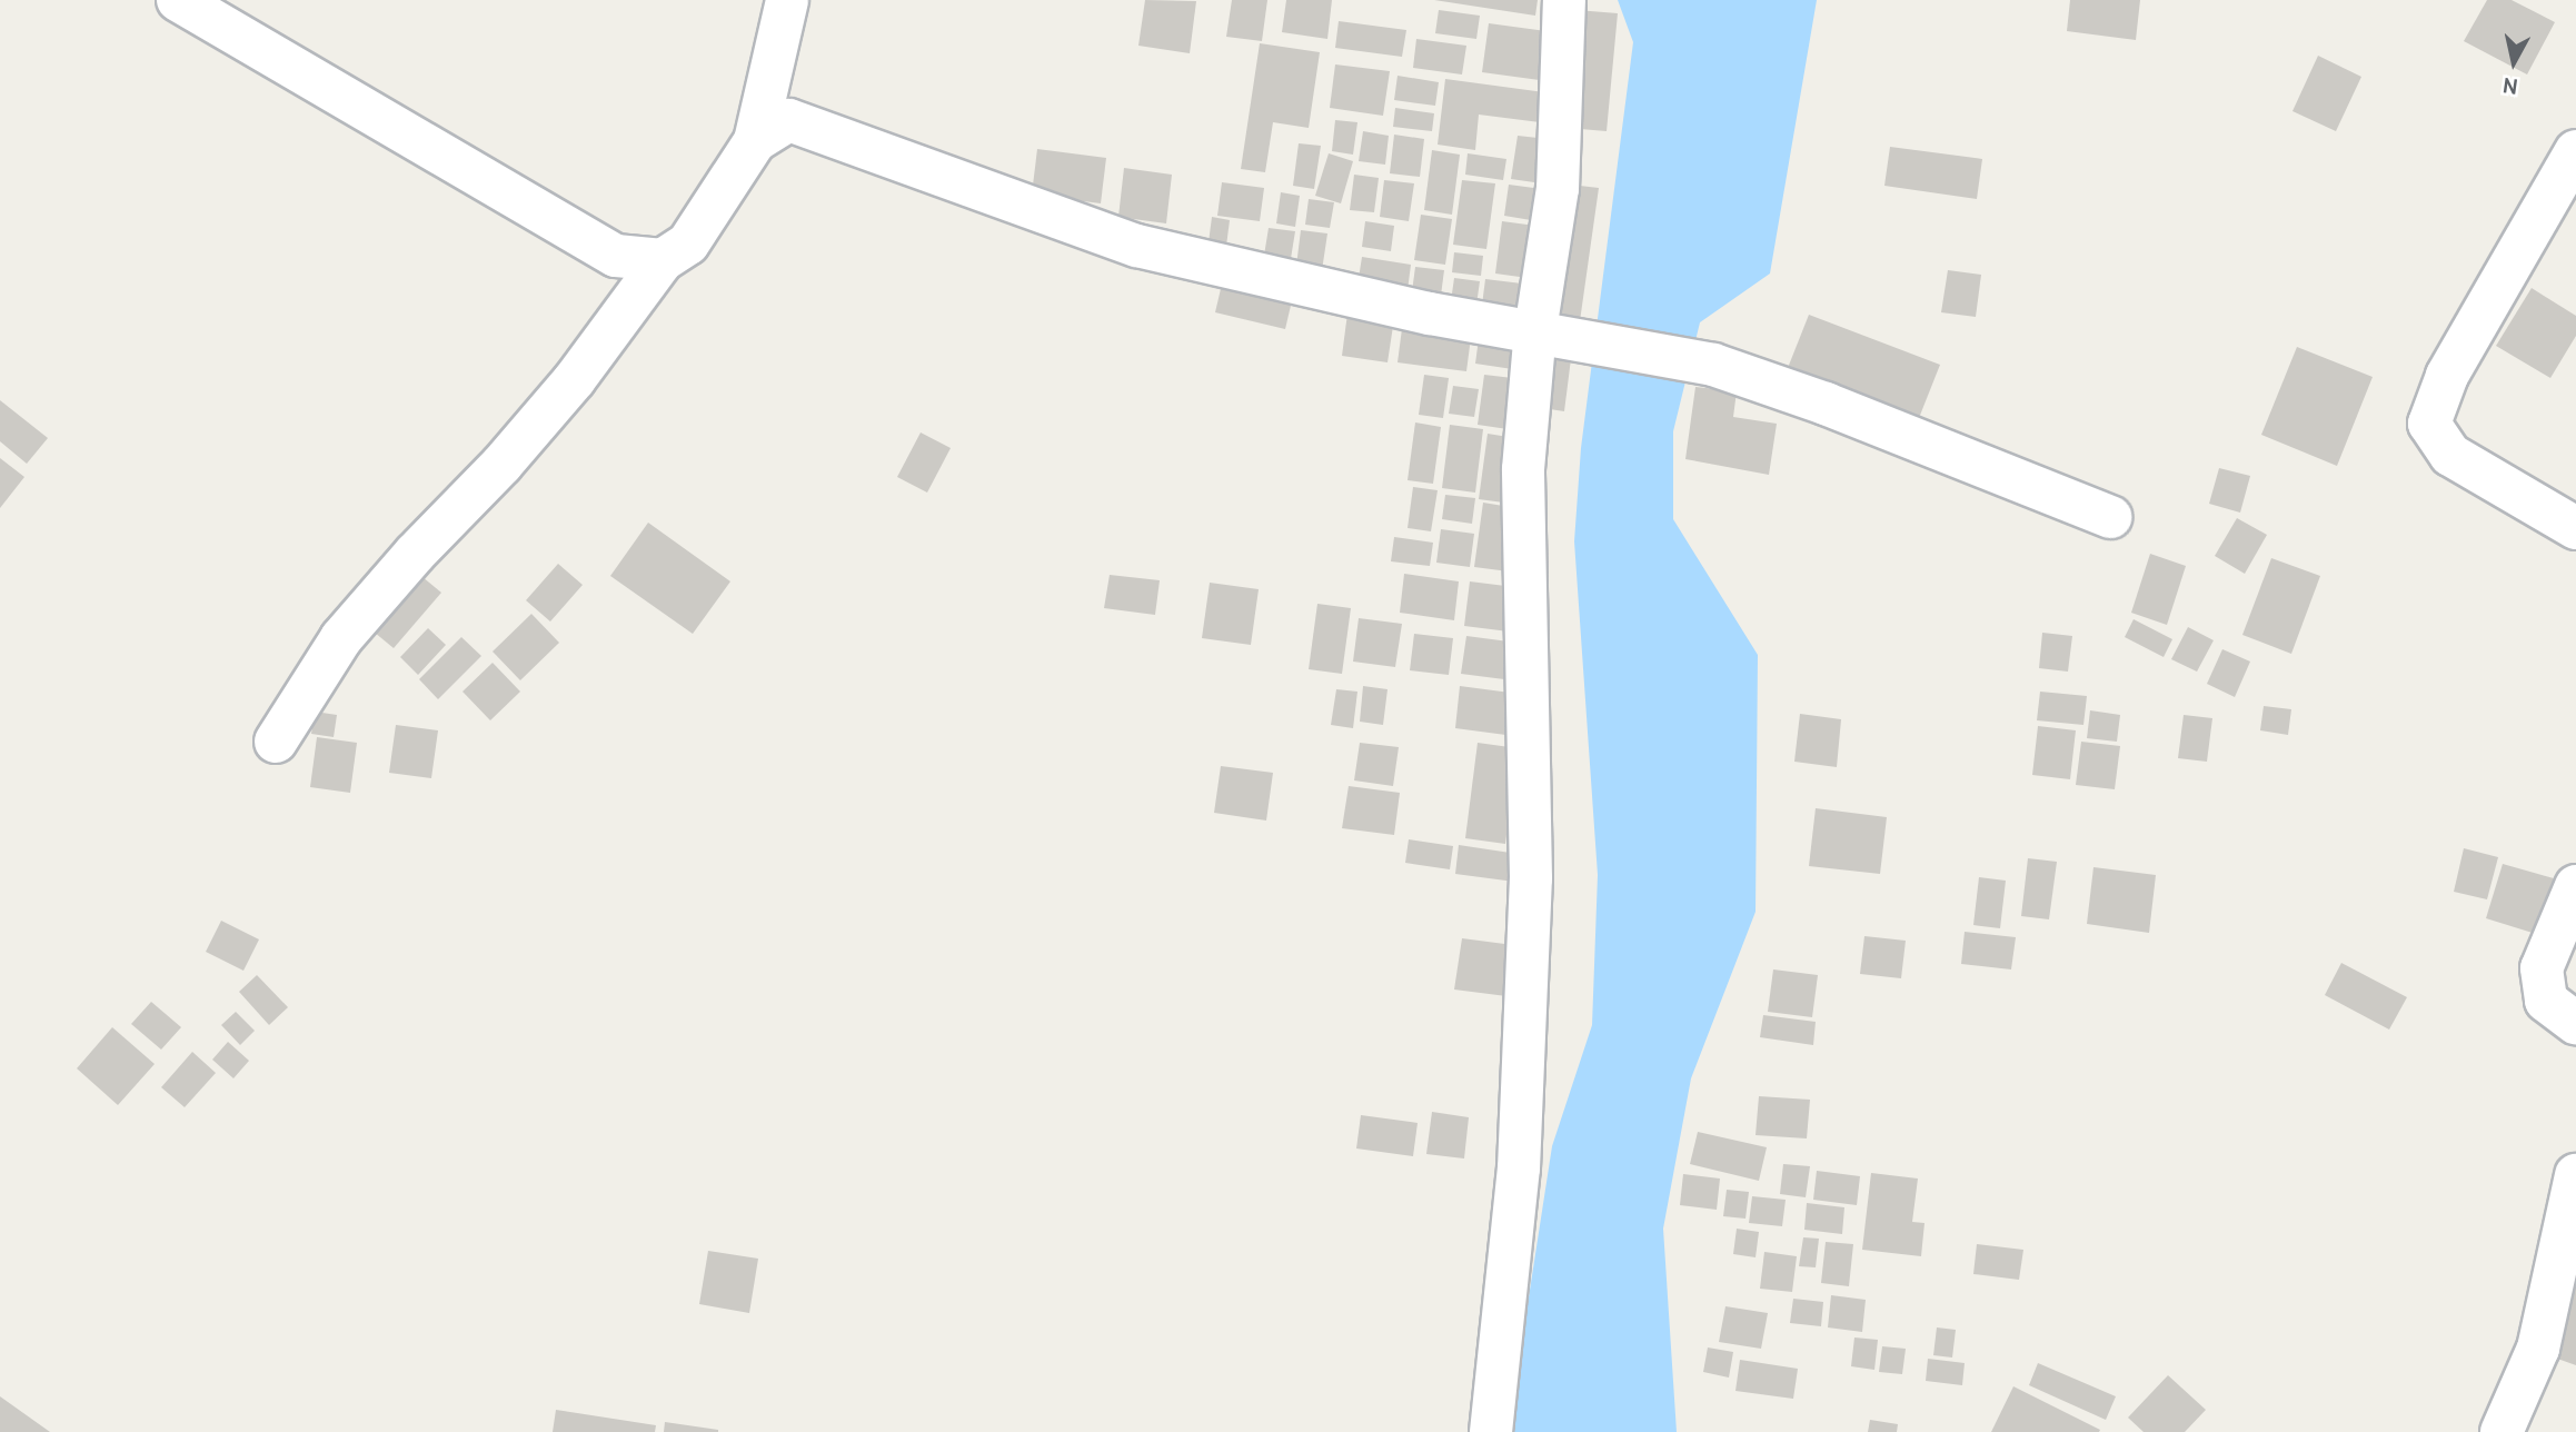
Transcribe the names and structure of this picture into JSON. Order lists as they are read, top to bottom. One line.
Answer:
{"north":"bottom"}
